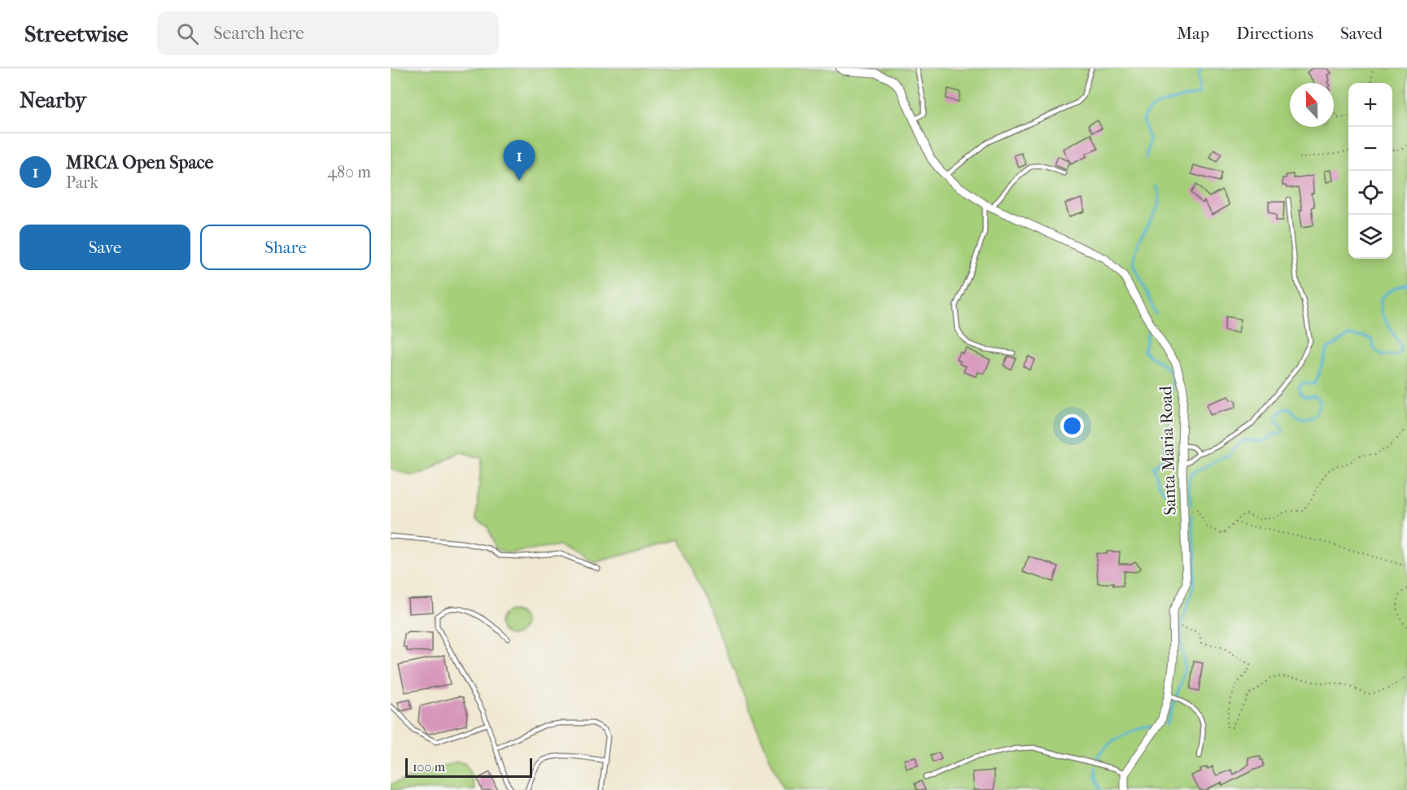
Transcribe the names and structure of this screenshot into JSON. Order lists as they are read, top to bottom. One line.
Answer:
{"streets":{"street":["Santa Maria Road"]},"scale_bar":"100 m","north":"top","page":{"header":"Streetwise","search":"Search here","nav":["Map","Directions","Saved"],"heading":"Nearby","map_buttons":["+","−"],"list":[{"mark":"1","name":"MRCA Open Space","note":"Park","value":"480 m"}],"pins":"1","buttons":["Save","Share"],"scale":"100 m"}}
